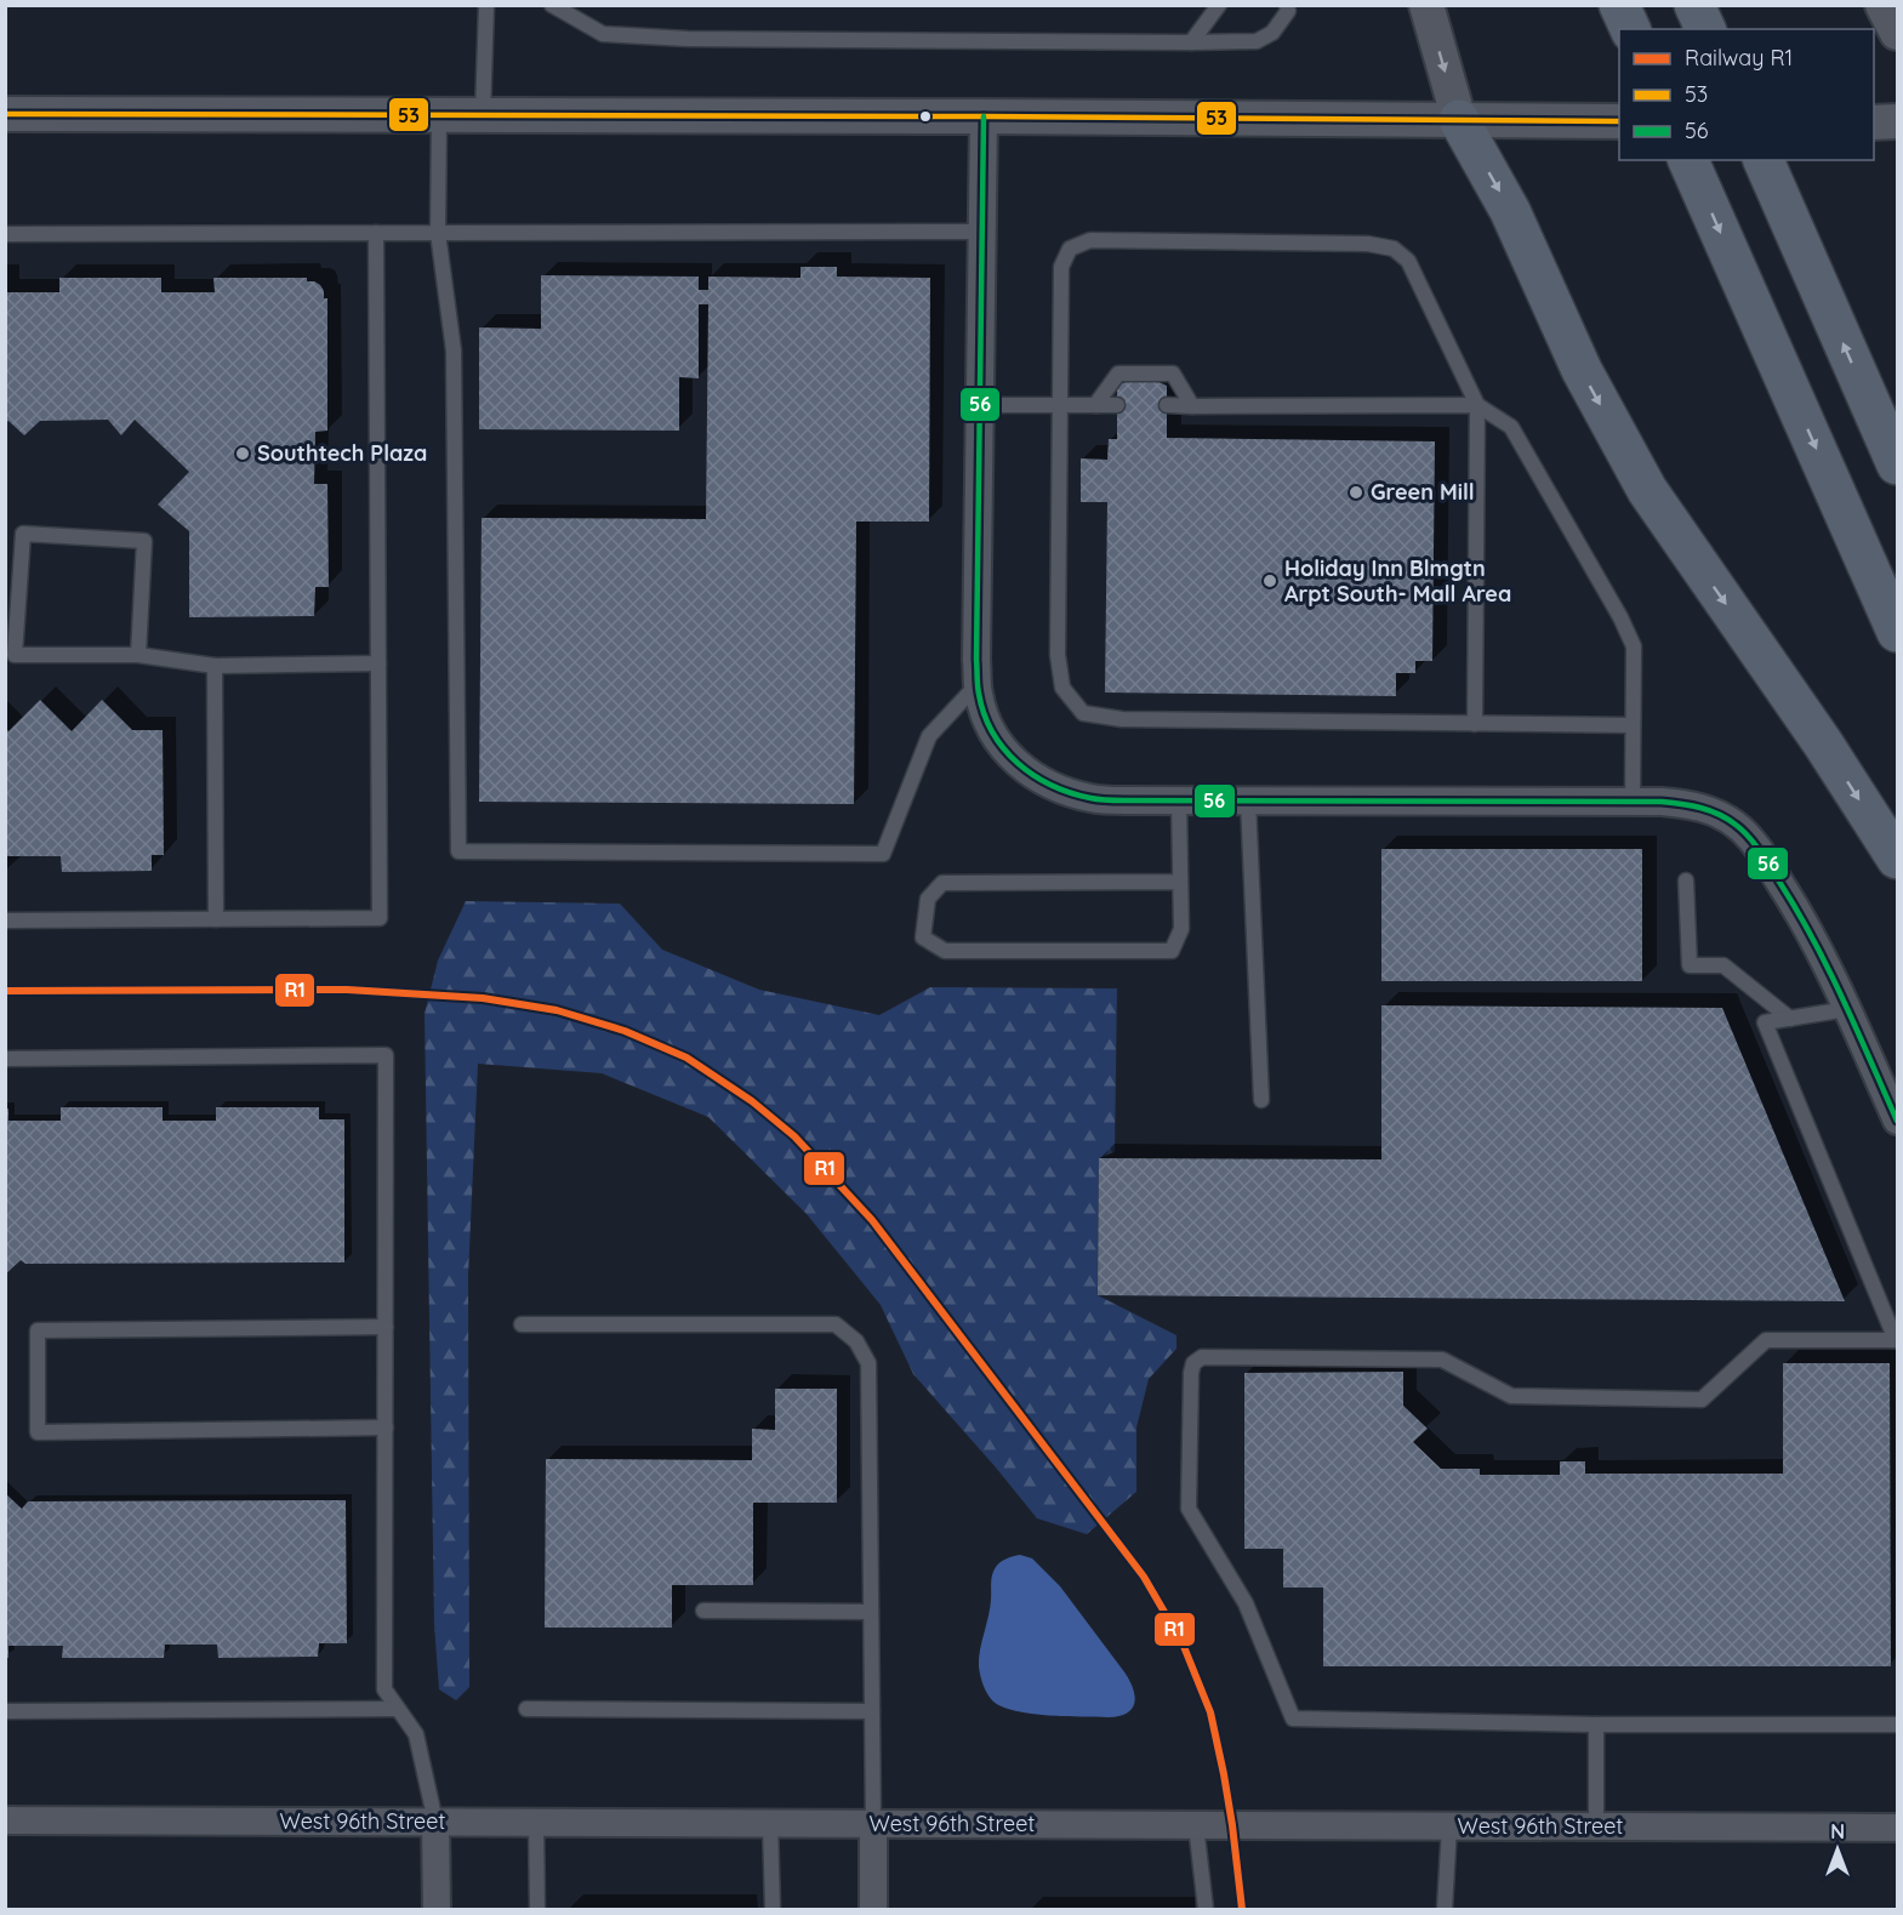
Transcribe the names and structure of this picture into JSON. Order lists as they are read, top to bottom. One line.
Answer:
{"streets":{"street":["West 96th Street"]},"places":["Southtech Plaza","Green Mill","Holiday Inn Blmgtn Arpt South- Mall Area"],"lines":["transit line 53","transit line 56","rail line R1"],"legend":["Railway R1","53","56"],"north":"top"}
